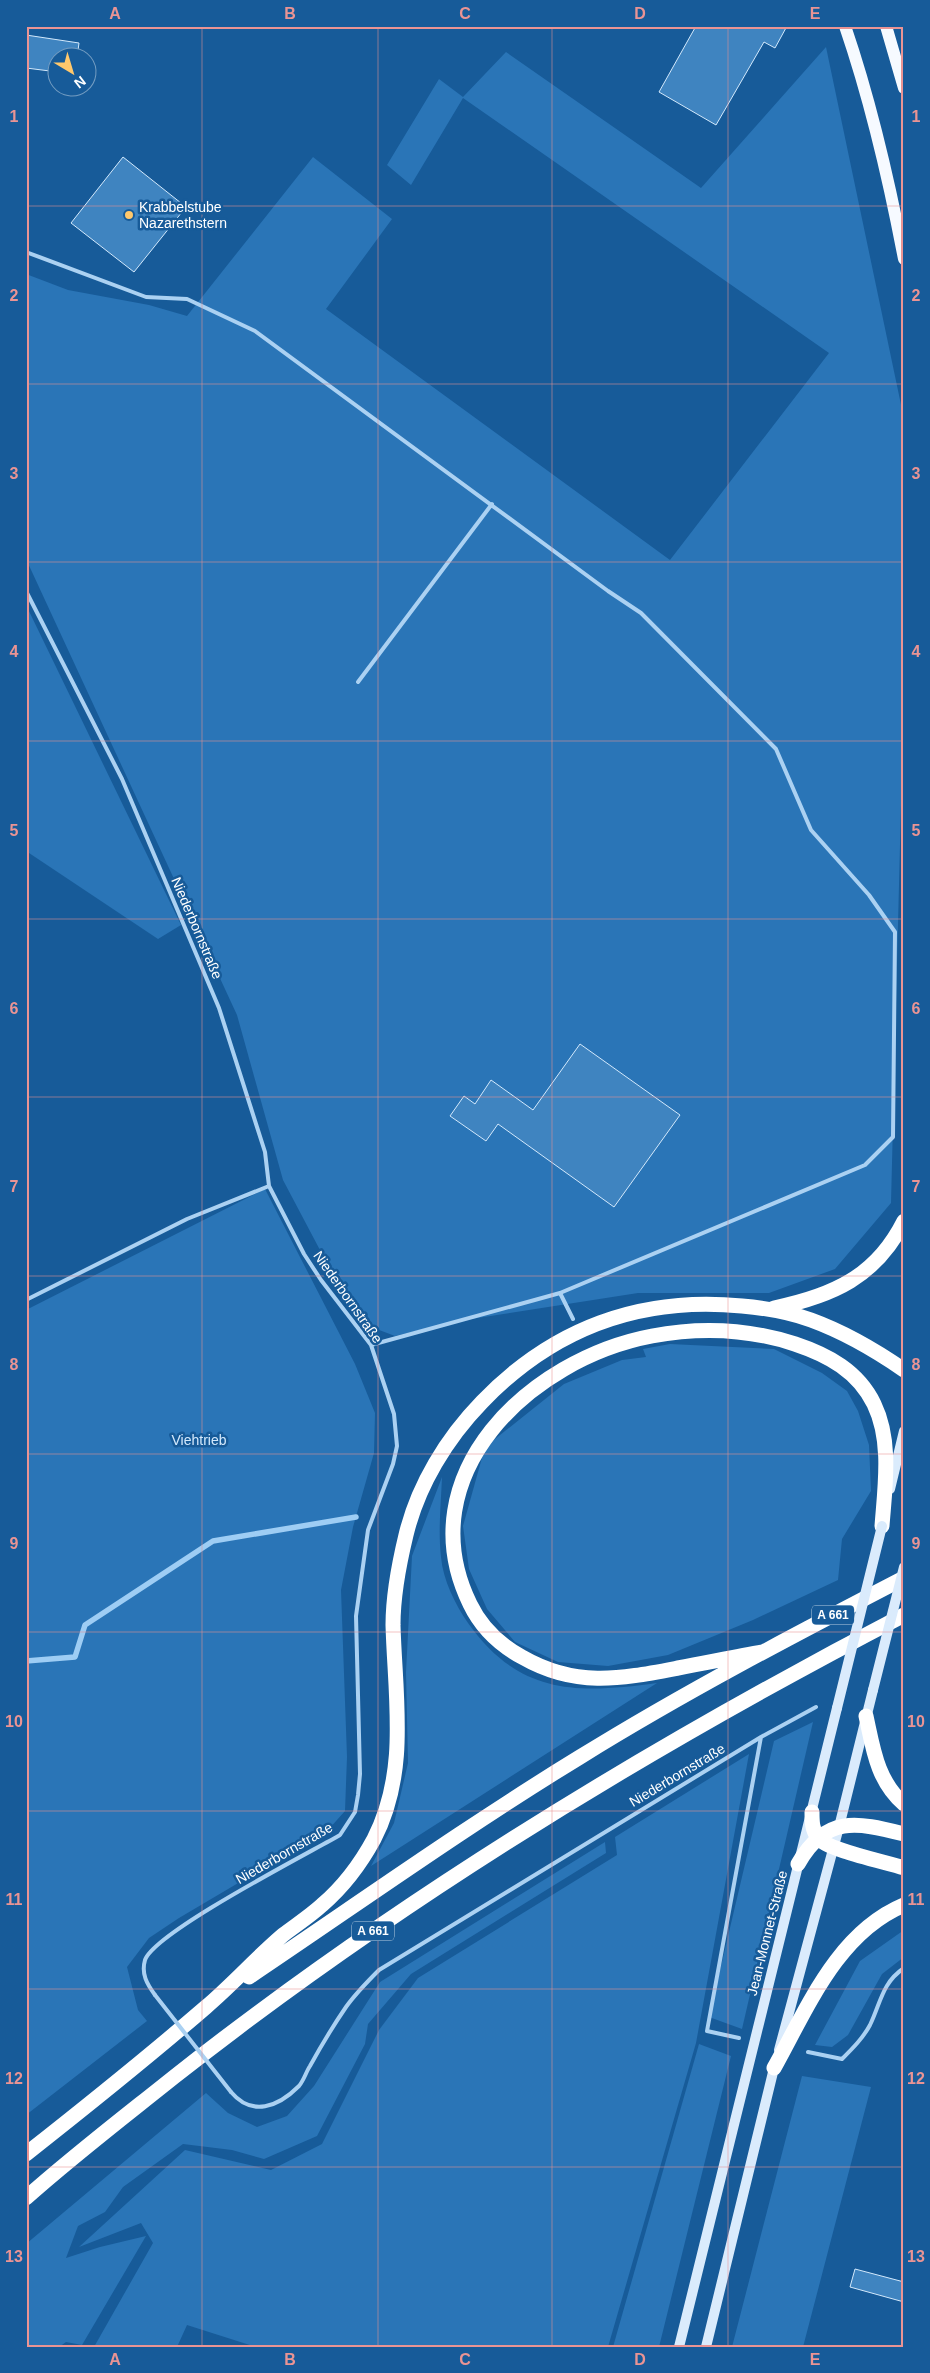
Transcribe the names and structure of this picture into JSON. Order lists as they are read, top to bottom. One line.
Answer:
{"streets":{"highway":["A 661"],"main road":["Jean-Monnet-Straße"],"lane":["Niederbornstraße"]},"parks":["Viehtrieb"],"places":["Krabbelstube Nazarethstern"],"north":"bottom right","grid":{"columns":["A","B","C","D","E"],"rows":["1","2","3","4","5","6","7","8","9","10","11","12","13"]}}
